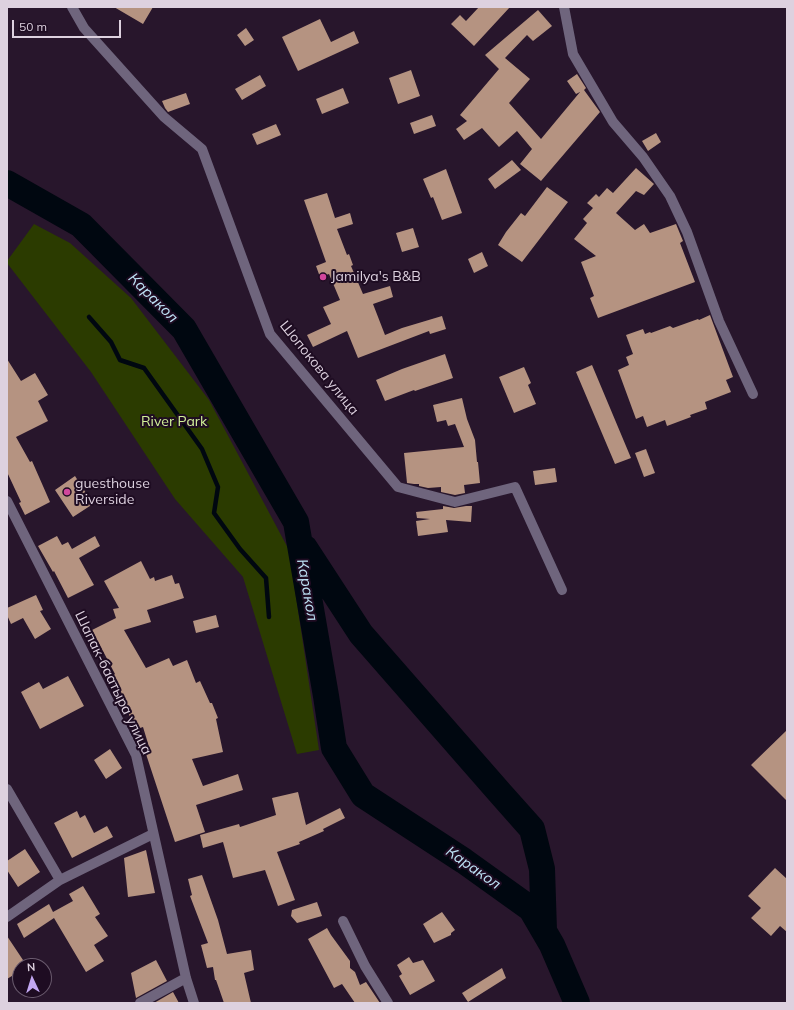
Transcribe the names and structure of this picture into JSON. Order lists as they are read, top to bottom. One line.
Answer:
{"streets":{"street":["Шопокова улица","Шапак-баатыра улица"]},"water":["Каракол"],"parks":["River Park"],"places":["Jamilya's B&B","guesthouse Riverside"],"scale_bar":"50 m","north":"top"}
